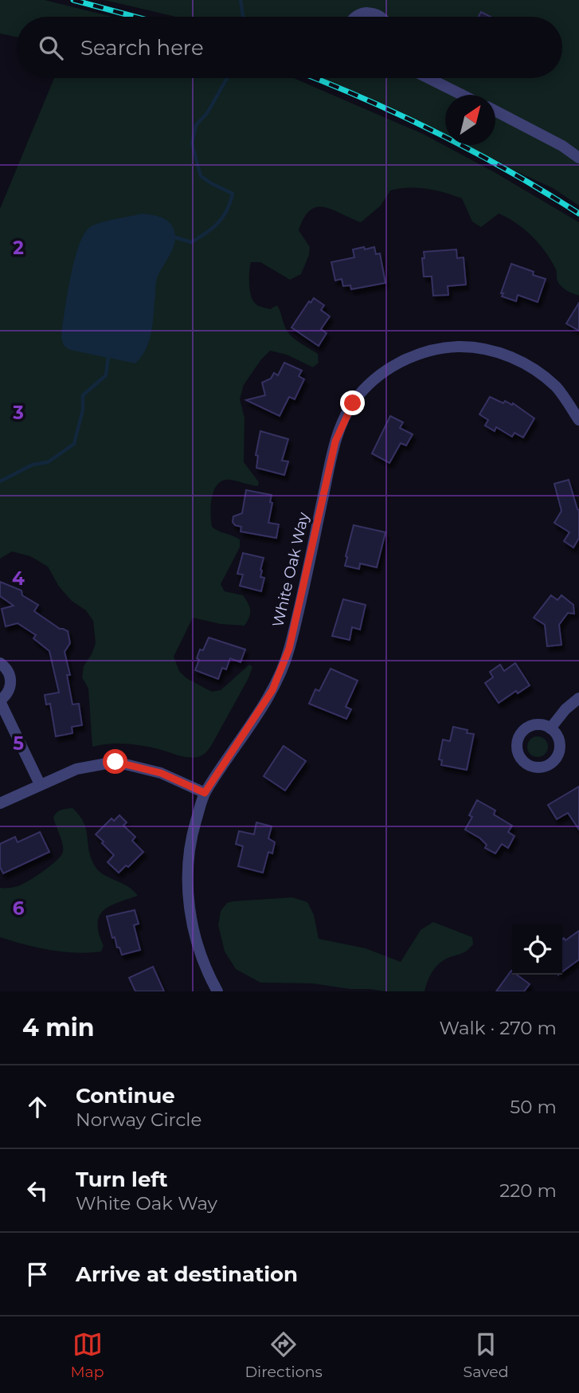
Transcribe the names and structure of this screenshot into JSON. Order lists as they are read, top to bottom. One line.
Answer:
{"streets":{"street":["White Oak Way"]},"north":"top right","page":{"search":"Search here","heading":["4 min","Walk · 270 m"],"list":[["Continue","Norway Circle","50 m"],["Turn left","White Oak Way","220 m"],"Arrive at destination"],"nav":["Map","Directions","Saved"]},"grid":{"rows":["2","3","4","5","6"]}}
